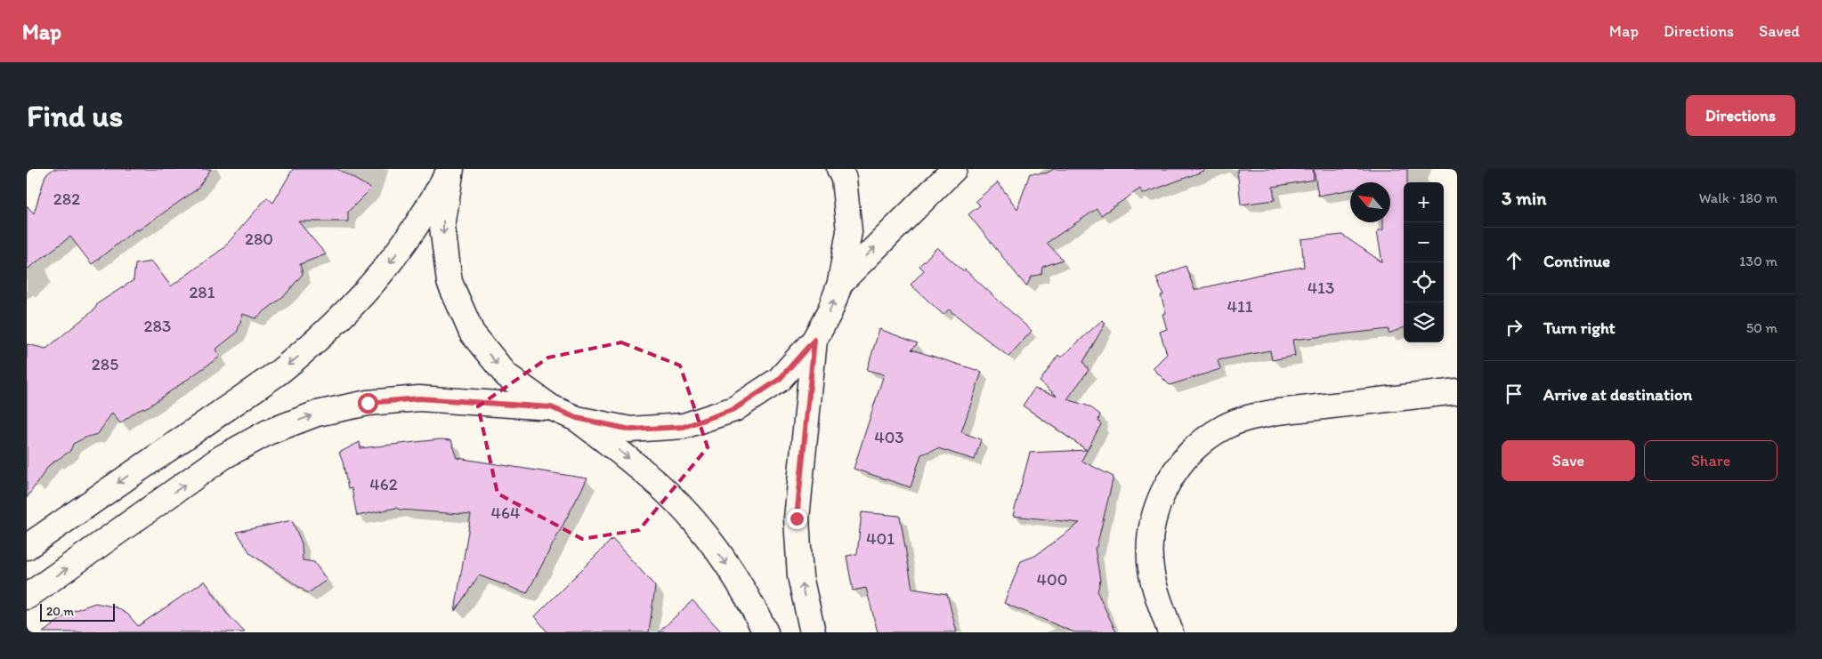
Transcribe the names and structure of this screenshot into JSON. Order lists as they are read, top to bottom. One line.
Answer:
{"house_numbers":["282","280","413","281","411","283","285","403","462","464","401","400"],"scale_bar":"20 m","north":"top left","page":{"header":"Map","nav":["Map","Directions","Saved"],"buttons":["Directions",["Save","Share"]],"title":"Find us","heading":["3 min","Walk · 180 m"],"map_buttons":["+","−"],"list":[["Continue","130 m"],["Turn right","50 m"],"Arrive at destination"],"scale":"20 m"}}
